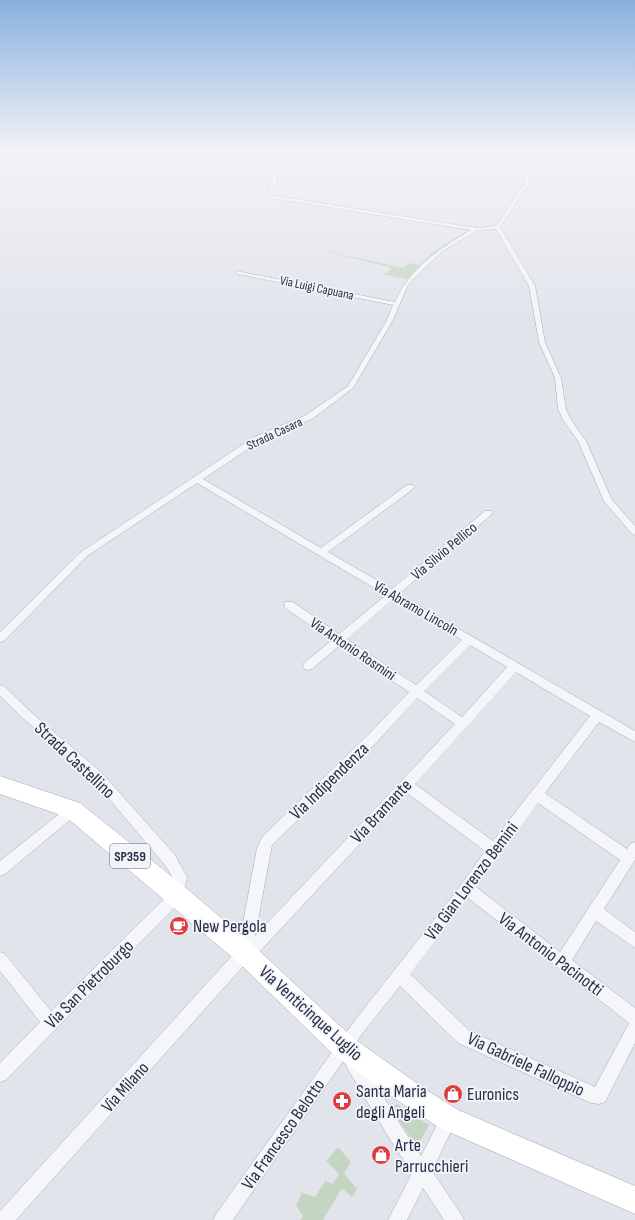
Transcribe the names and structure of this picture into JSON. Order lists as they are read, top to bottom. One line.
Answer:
{"streets":{"main road":["SP359","Via Venticinque Luglio"],"street":["Via Luigi Capuana","Strada Casara","Via Silvio Pellico","Via Abramo Lincoln","Via Antonio Rosmini","Strada Castellino","Via Indipendenza","Via Bramante","Via Gian Lorenzo Bemini","Via Antonio Pacinotti","Via San Pietroburgo","Via Gabriele Falloppio","Via Milano","Via Francesco Belotto"]},"crossings":[["Via Luigi Capuana","Strada Casara"],["Strada Casara","Via Abramo Lincoln"],["Via Silvio Pellico","Via Abramo Lincoln"],["Via Silvio Pellico","Via Antonio Rosmini"],["Via Abramo Lincoln","Via Indipendenza"],["Via Abramo Lincoln","Via Bramante"],["Via Abramo Lincoln","Via Gian Lorenzo Bemini"],["Via Antonio Rosmini","Via Indipendenza"],["Via Antonio Rosmini","Via Bramante"],["Strada Castellino","SP359"],["Strada Castellino","Via San Pietroburgo"],["Via Indipendenza","Via Bramante"],["Via Indipendenza","SP359"],["Via Indipendenza","Via Venticinque Luglio"],["Via Indipendenza","Via Milano"],["Via Bramante","SP359"],["Via Bramante","Via Venticinque Luglio"],["Via Bramante","Via Milano"],["SP359","Via San Pietroburgo"],["SP359","Via Venticinque Luglio"],["SP359","Via Milano"],["Via Gian Lorenzo Bemini","Via Antonio Pacinotti"],["Via Gian Lorenzo Bemini","Via Venticinque Luglio"],["Via Gian Lorenzo Bemini","Via Gabriele Falloppio"],["Via Gian Lorenzo Bemini","Via Francesco Belotto"],["Via Venticinque Luglio","Via Milano"],["Via Venticinque Luglio","Via Francesco Belotto"]],"places":{"cafe":["New Pergola"],"shop":["Euronics","Arte Parrucchieri"],"pharmacy":["Santa Maria degli Angeli"]}}
